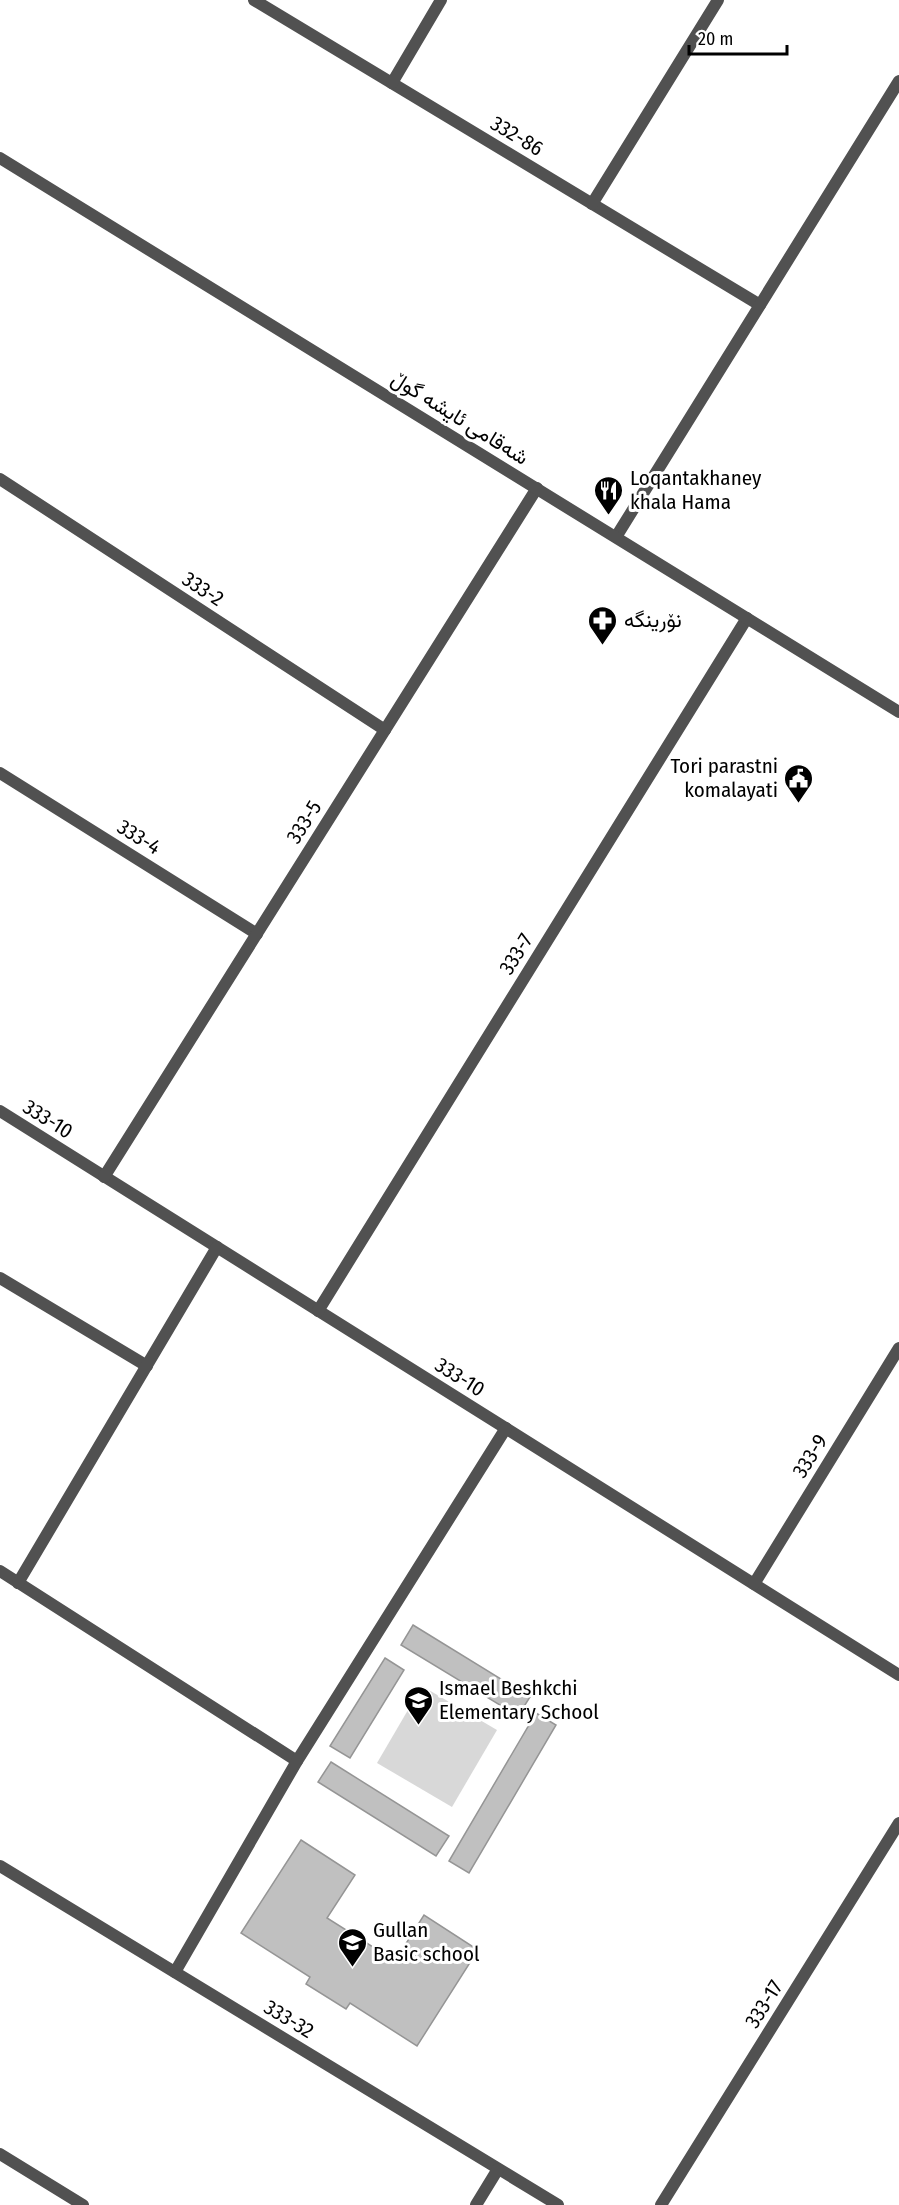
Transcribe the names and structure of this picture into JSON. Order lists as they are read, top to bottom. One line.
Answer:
{"streets":{"street":["332-86","شەقامی ئایشە گوڵ","333-2","333-5","333-4","333-7","333-10","333-9","333-17","333-32"]},"crossings":[["شەقامی ئایشە گوڵ","333-5"],["شەقامی ئایشە گوڵ","333-7"],["333-2","333-5"],["333-5","333-4"],["333-5","333-10"],["333-7","333-10"],["333-10","333-9"]],"places":{"restaurant":["Loqantakhaney khala Hama"],"pharmacy":["نۆرینگە"],"public building":["Tori parastni komalayati"],"school or university":["Ismael Beshkchi Elementary School","Gullan Basic school"]},"scale_bar":"20 m"}
